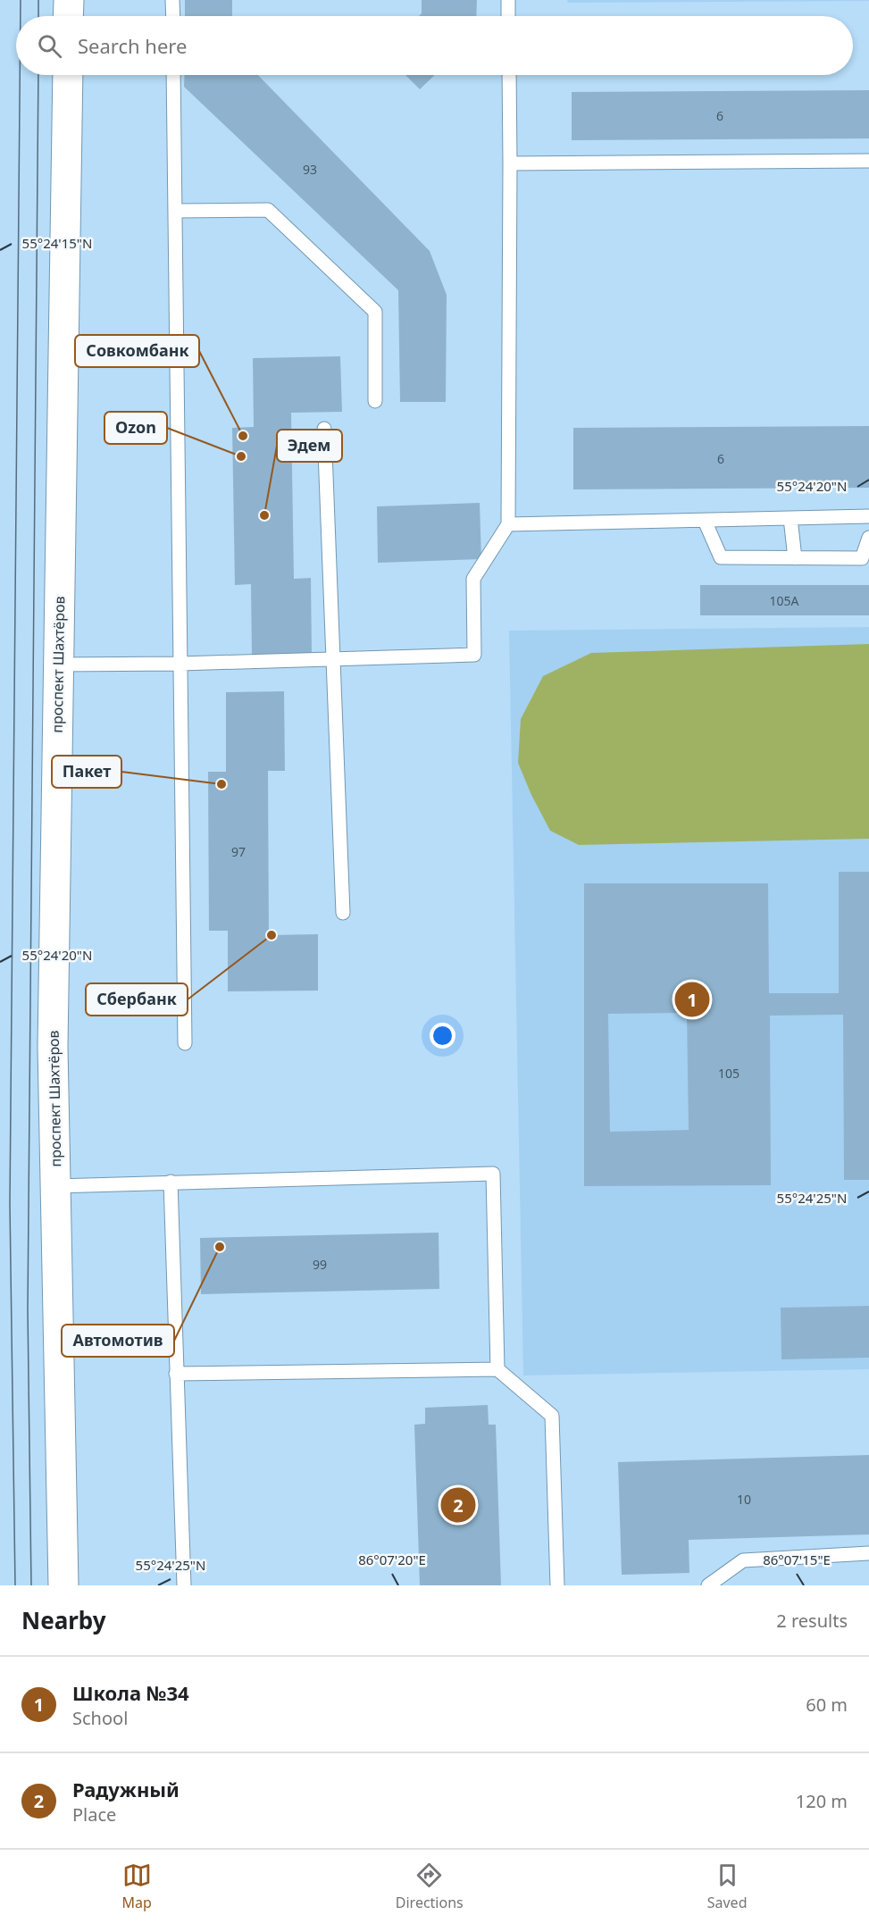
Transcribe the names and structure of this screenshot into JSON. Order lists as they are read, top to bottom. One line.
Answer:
{"streets":{"main road":["проспект Шахтёров"]},"places":["Совкомбанк","Ozon","Эдем","Пакет","Сбербанк","Автомотив"],"house_numbers":["6","93","6","105А","97","105","99","10"],"page":{"search":"Search here","pins":["1","2"],"heading":["Nearby","2 results"],"list":[{"mark":"1","name":"Школа №34","note":"School","value":"60 m"},{"mark":"2","name":"Радужный","note":"Place","value":"120 m"}],"nav":["Map","Directions","Saved"]},"coordinates":["55°24'15\"N","55°24'20\"N","55°24'25\"N","86°07'20\"E","86°07'15\"E"]}
